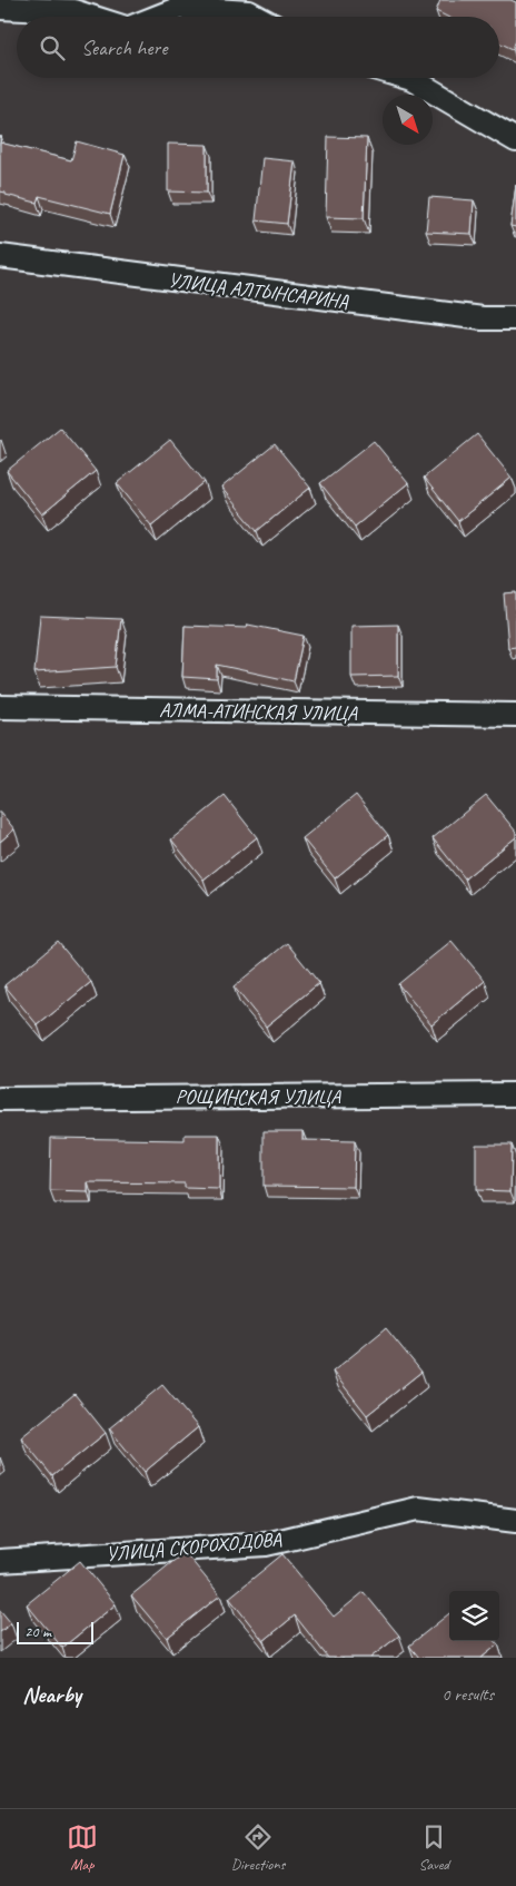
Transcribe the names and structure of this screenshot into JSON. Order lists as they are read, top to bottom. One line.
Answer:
{"streets":{"street":["УЛИЦА АЛТЫНСАРИНА","АЛМА-АТИНСКАЯ УЛИЦА","РОЩИНСКАЯ УЛИЦА","УЛИЦА СКОРОХОДОВА"]},"scale_bar":"20 m","north":"bottom right","page":{"search":"Search here","scale":"20 m","heading":["Nearby","0 results"],"nav":["Map","Directions","Saved"]}}
